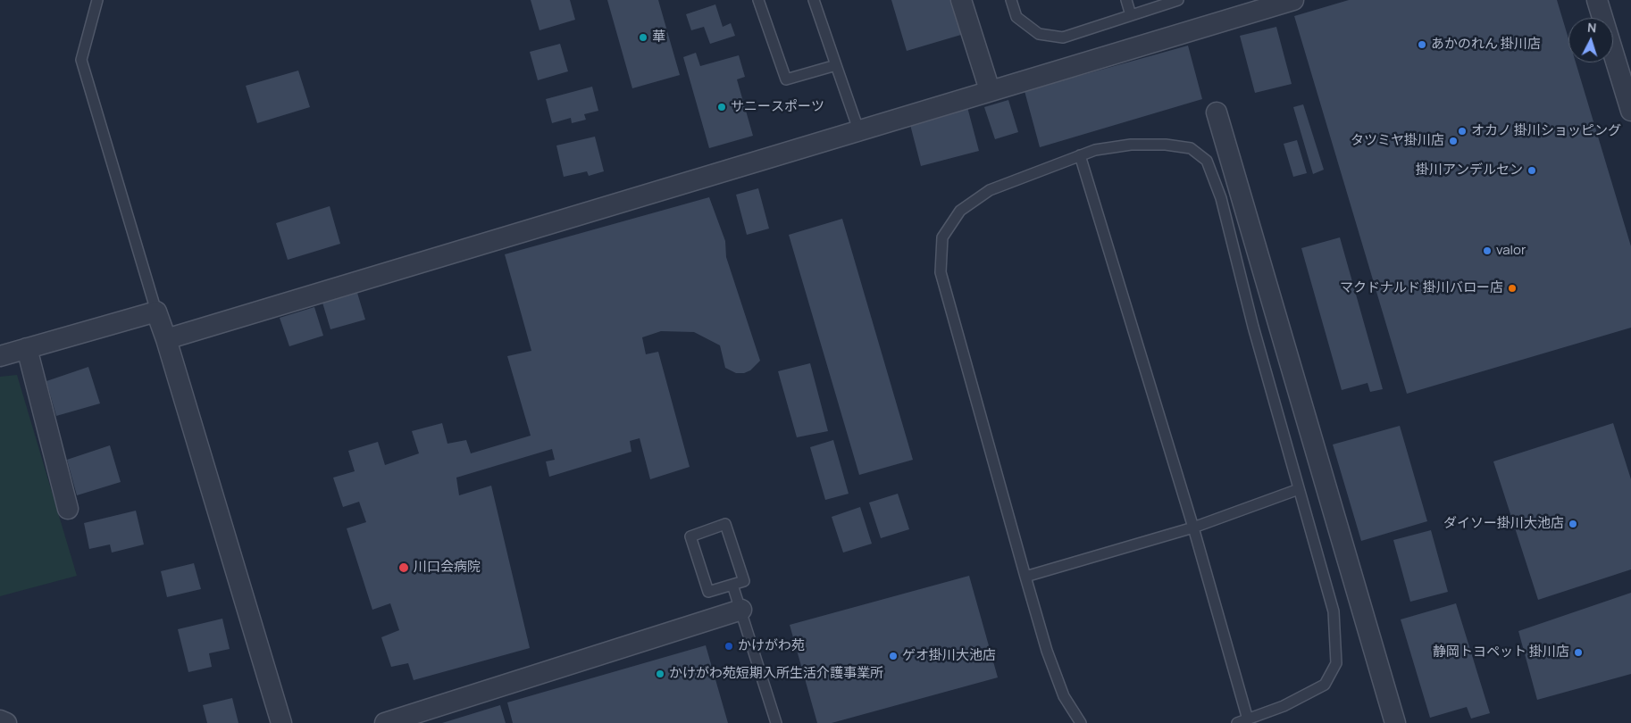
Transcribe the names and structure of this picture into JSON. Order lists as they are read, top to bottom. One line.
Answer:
{"places":["華","あかのれん 掛川店","サニースポーツ","オカノ 掛川ショッピング","タツミヤ掛川店","掛川アンデルセン","valor","マクドナルド 掛川バロー店","ダイソー掛川大池店","川口会病院","かけがわ苑","静岡トヨペット 掛川店","ゲオ掛川大池店","かけがわ苑短期入所生活介護事業所"],"north":"top"}
